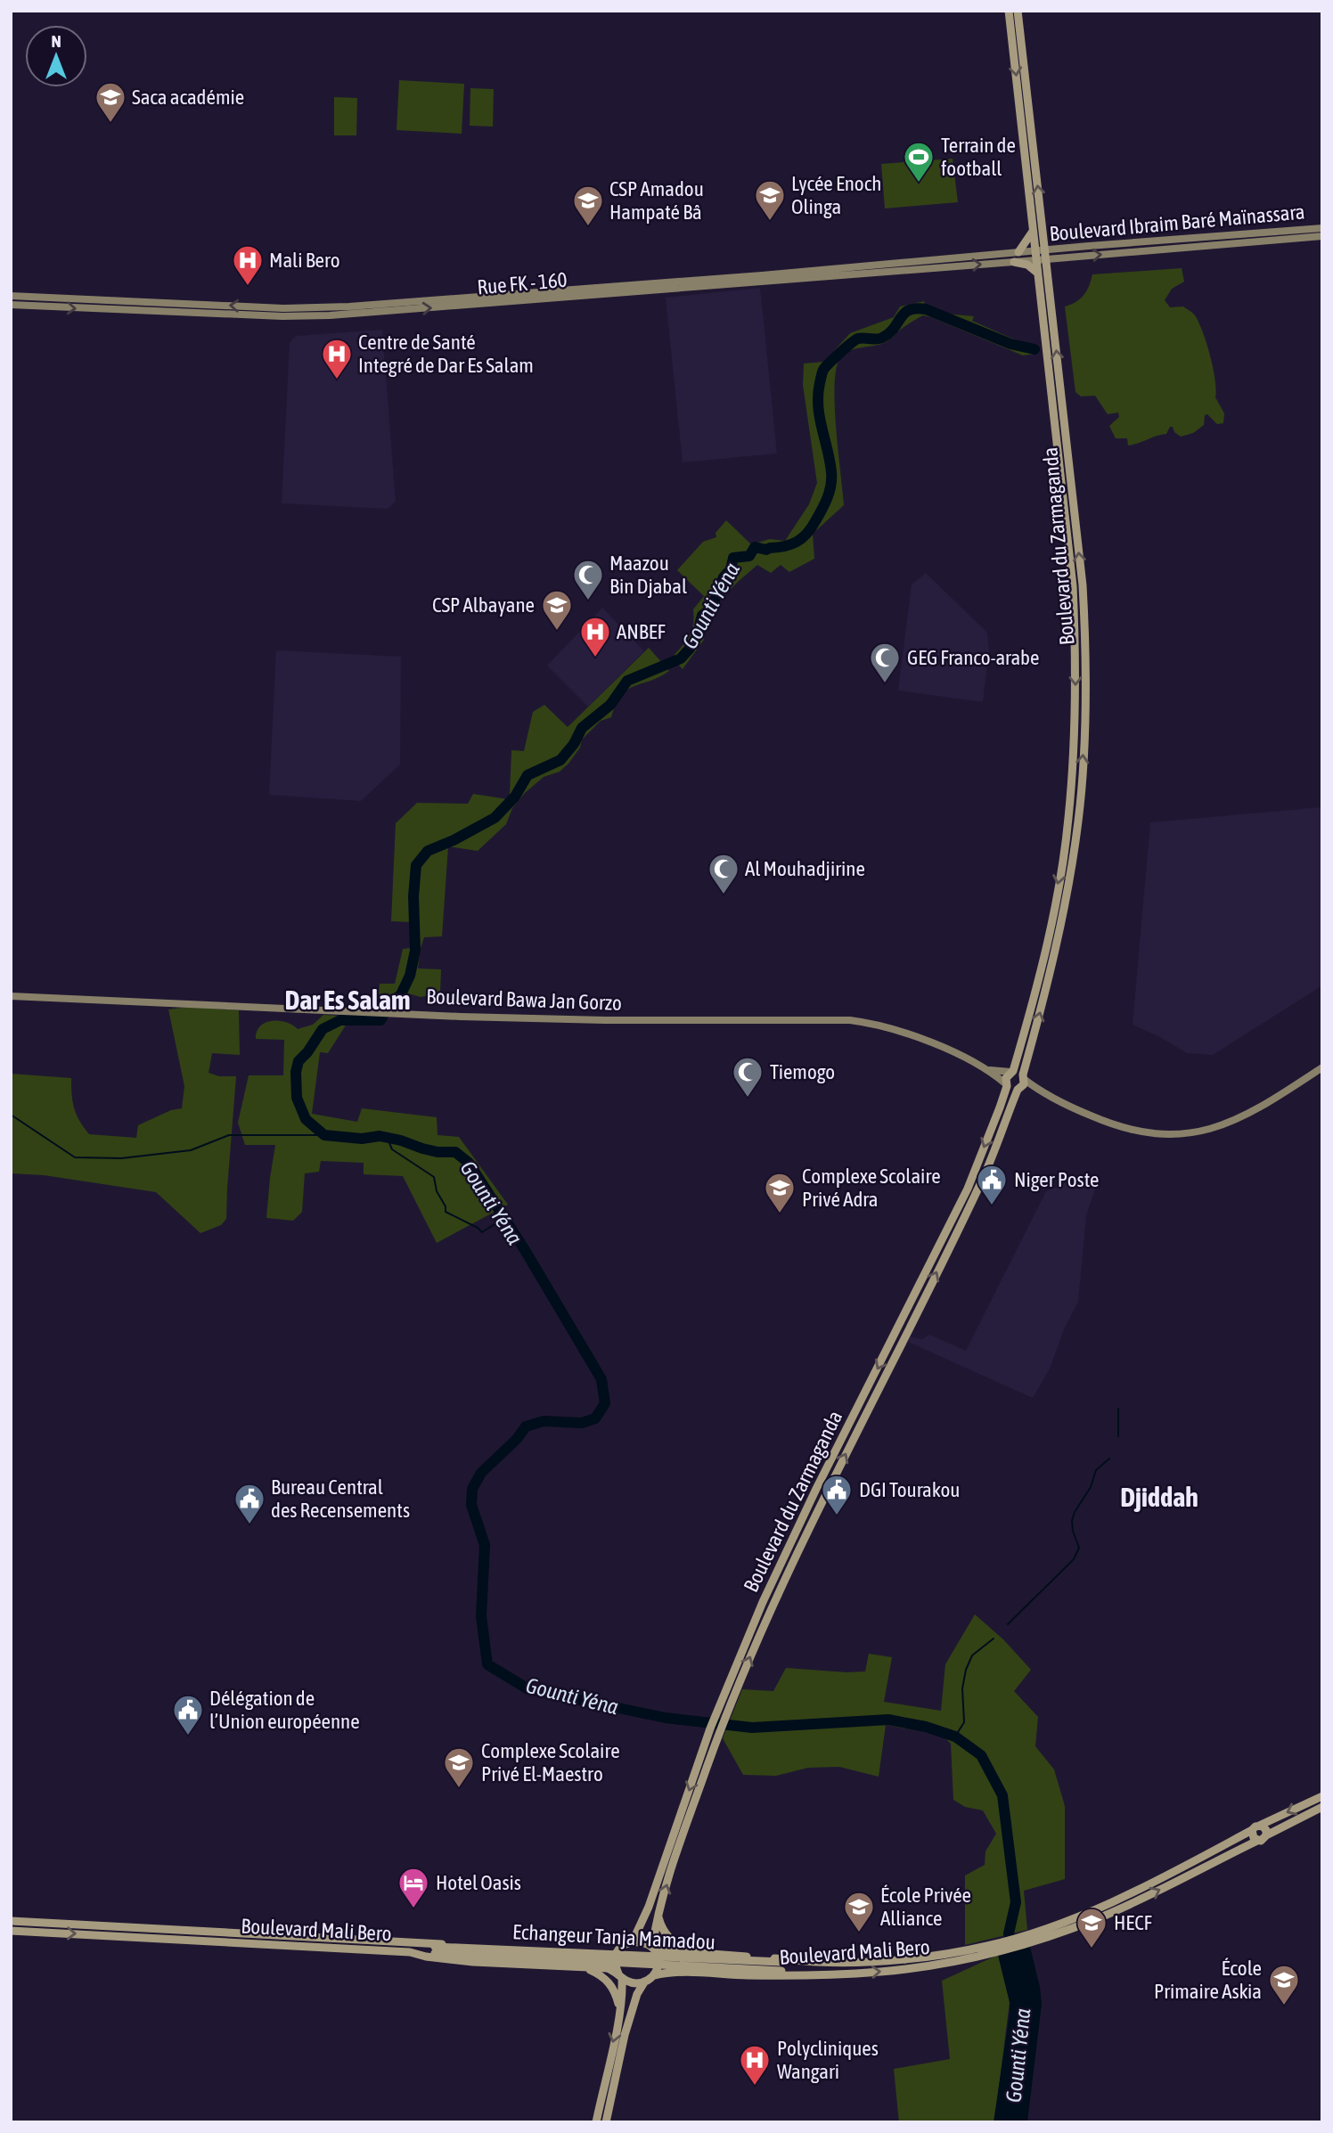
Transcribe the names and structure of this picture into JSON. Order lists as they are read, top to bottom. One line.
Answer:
{"streets":{"main road":["Boulevard Ibraim Baré Maïnassara","Rue FK - 160","Boulevard du Zarmaganda","Boulevard Bawa Jan Gorzo","Boulevard Mali Bero","Echangeur Tanja Mamadou"]},"crossings":[["Boulevard Ibraim Baré Maïnassara","Rue FK - 160"],["Boulevard Ibraim Baré Maïnassara","Boulevard du Zarmaganda"],["Rue FK - 160","Boulevard du Zarmaganda"],["Boulevard du Zarmaganda","Boulevard Bawa Jan Gorzo"],["Boulevard du Zarmaganda","Boulevard Mali Bero"],["Boulevard Mali Bero","Echangeur Tanja Mamadou"]],"districts":["Dar Es Salam","Djiddah"],"water":["Gounti Yéna"],"places":{"school or university":["Saca académie","Lycée Enoch Olinga","CSP Amadou Hampaté Bâ","CSP Albayane","Complexe Scolaire Privé Adra","Complexe Scolaire Privé El-Maestro","École Privée Alliance","HECF","École Primaire Askia"],"sports":["Terrain de football"],"hospital":["Mali Bero","Centre de Santé Integré de Dar Es Salam","ANBEF","Polycliniques Wangari"],"mosque":["Maazou Bin Djabal","GEG Franco-arabe","Al Mouhadjirine","Tiemogo"],"public building":["Niger Poste","DGI Tourakou","Bureau Central des Recensements","Délégation de l’Union européenne"],"hotel":["Hotel Oasis"]},"north":"top"}
